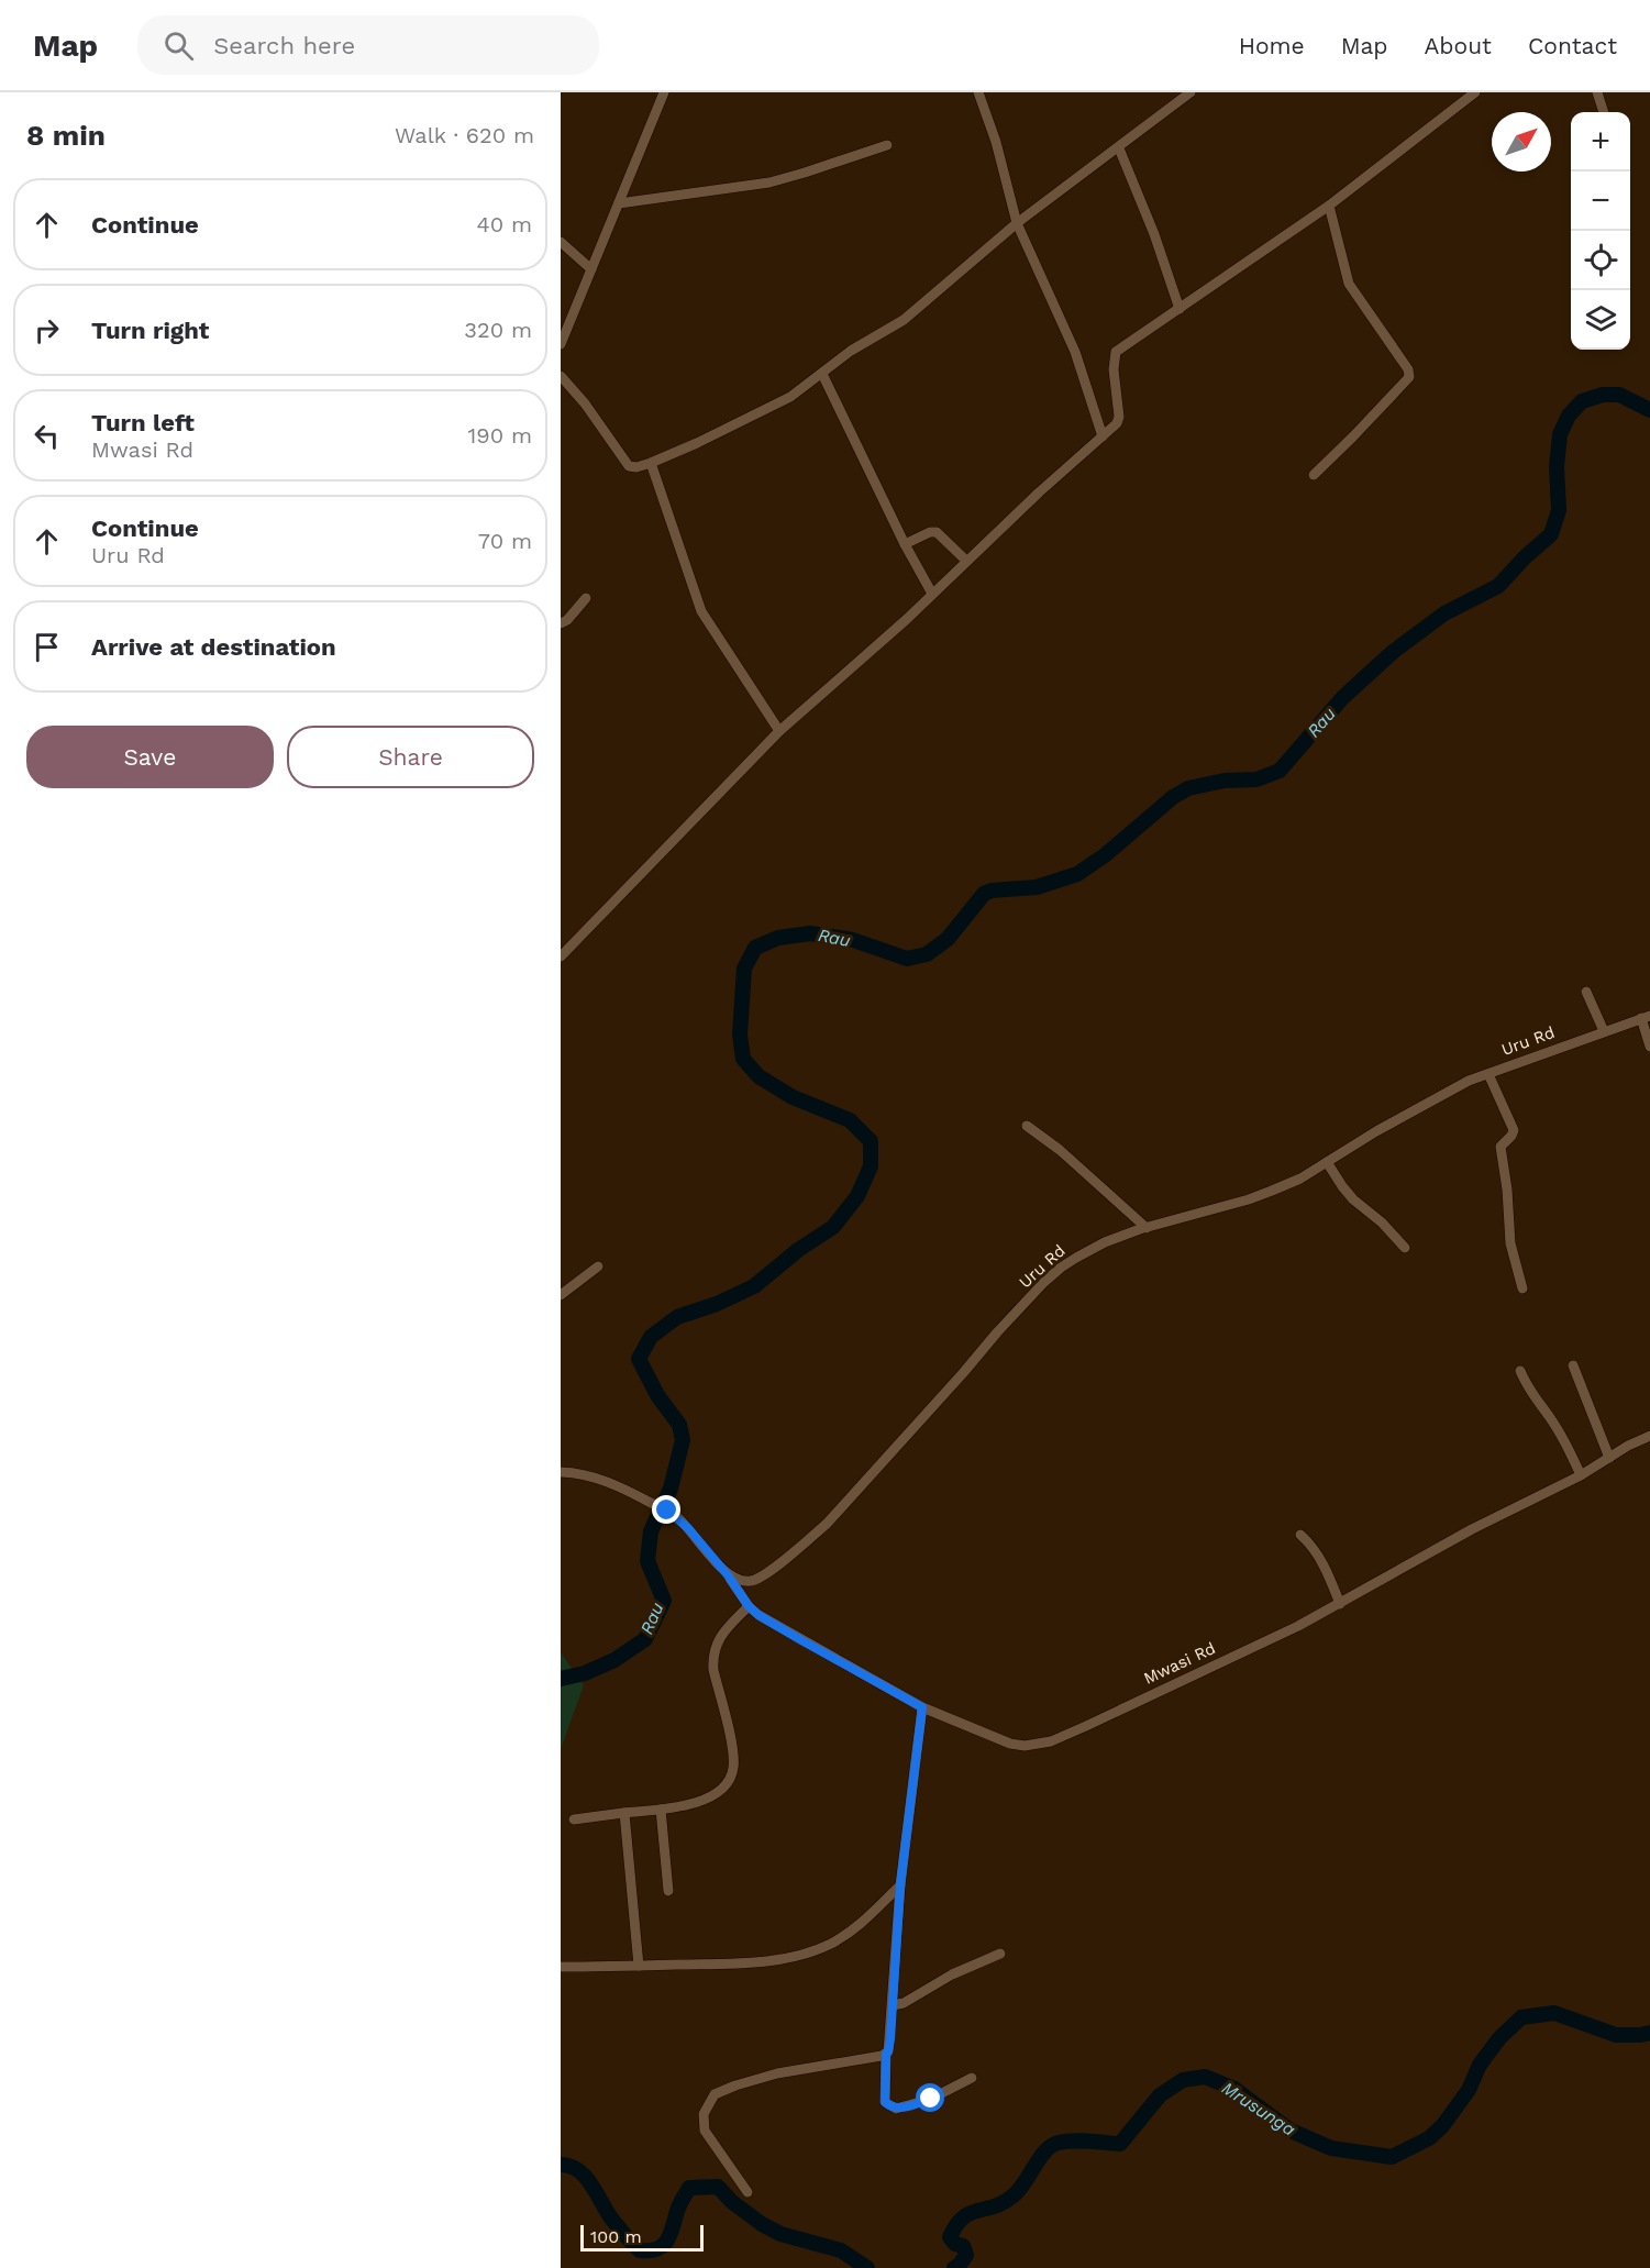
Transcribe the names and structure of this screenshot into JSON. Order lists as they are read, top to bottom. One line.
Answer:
{"streets":{"street":["Uru Rd","Mwasi Rd"]},"crossings":[["Uru Rd","Mwasi Rd"]],"water":["Rau","Mrusunga"],"scale_bar":"100 m","north":"top right","page":{"header":"Map","search":"Search here","nav":["Home","Map","About","Contact"],"heading":["8 min","Walk · 620 m"],"map_buttons":["+","−"],"list":[["Continue","40 m"],["Turn right","320 m"],["Turn left","Mwasi Rd","190 m"],["Continue","Uru Rd","70 m"],"Arrive at destination"],"buttons":["Save","Share"],"scale":"100 m"}}
